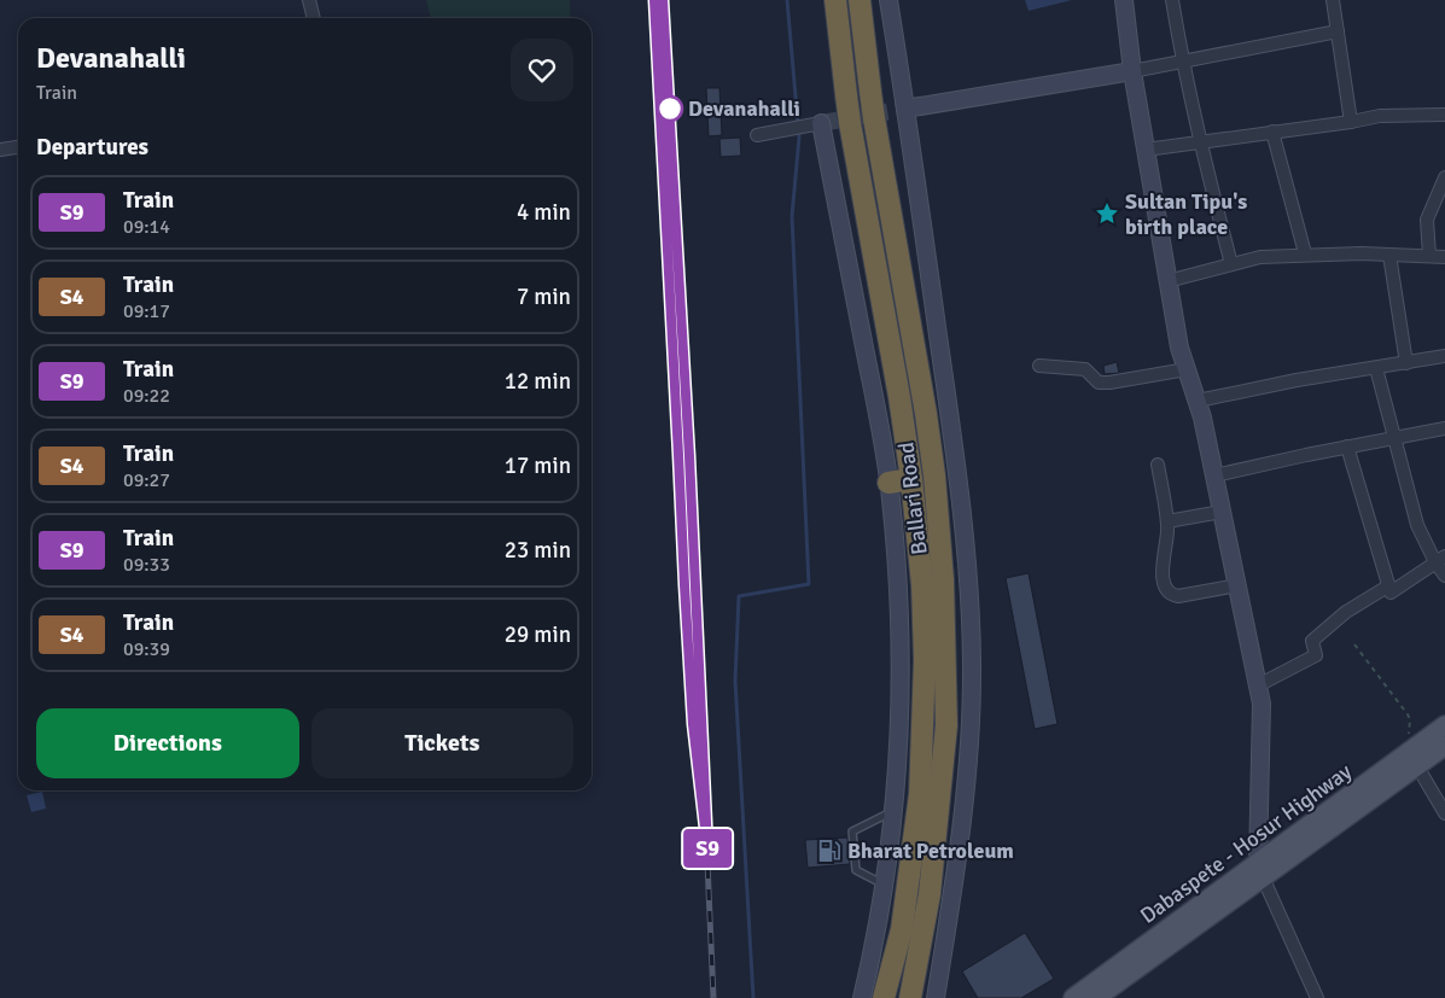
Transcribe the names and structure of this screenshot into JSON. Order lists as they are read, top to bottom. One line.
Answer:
{"streets":{"highway":["Ballari Road"],"main road":["Dabaspete - Hosur Highway"]},"places":{"other":["Devanahalli"],"place":["Sultan Tipu's birth place"],"fuel station":["Bharat Petroleum"]},"page":{"on_map":"S9","heading":[["Devanahalli","Train"],"Departures"],"list":[{"mark":"S9","name":"Train","note":"09:14","value":"4 min"},{"mark":"S4","name":"Train","note":"09:17","value":"7 min"},{"mark":"S9","name":"Train","note":"09:22","value":"12 min"},{"mark":"S4","name":"Train","note":"09:27","value":"17 min"},{"mark":"S9","name":"Train","note":"09:33","value":"23 min"},{"mark":"S4","name":"Train","note":"09:39","value":"29 min"}],"buttons":["Directions","Tickets"]}}
